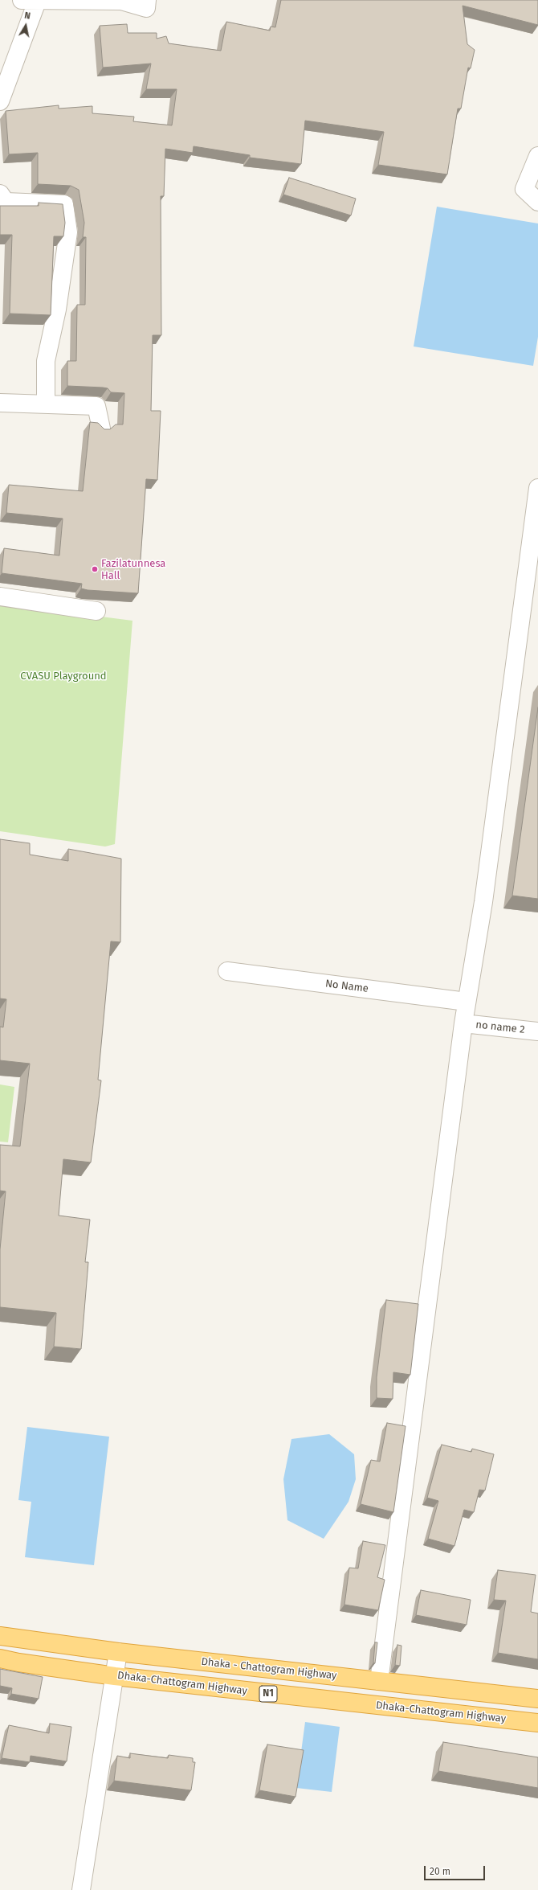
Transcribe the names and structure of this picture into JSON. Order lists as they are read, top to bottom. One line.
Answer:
{"streets":{"highway":["Dhaka - Chattogram Highway","Dhaka-Chattogram Highway","N1"],"street":["No Name","no name 2"]},"parks":["CVASU Playground"],"places":["Fazilatunnesa Hall"],"scale_bar":"20 m","north":"top"}
